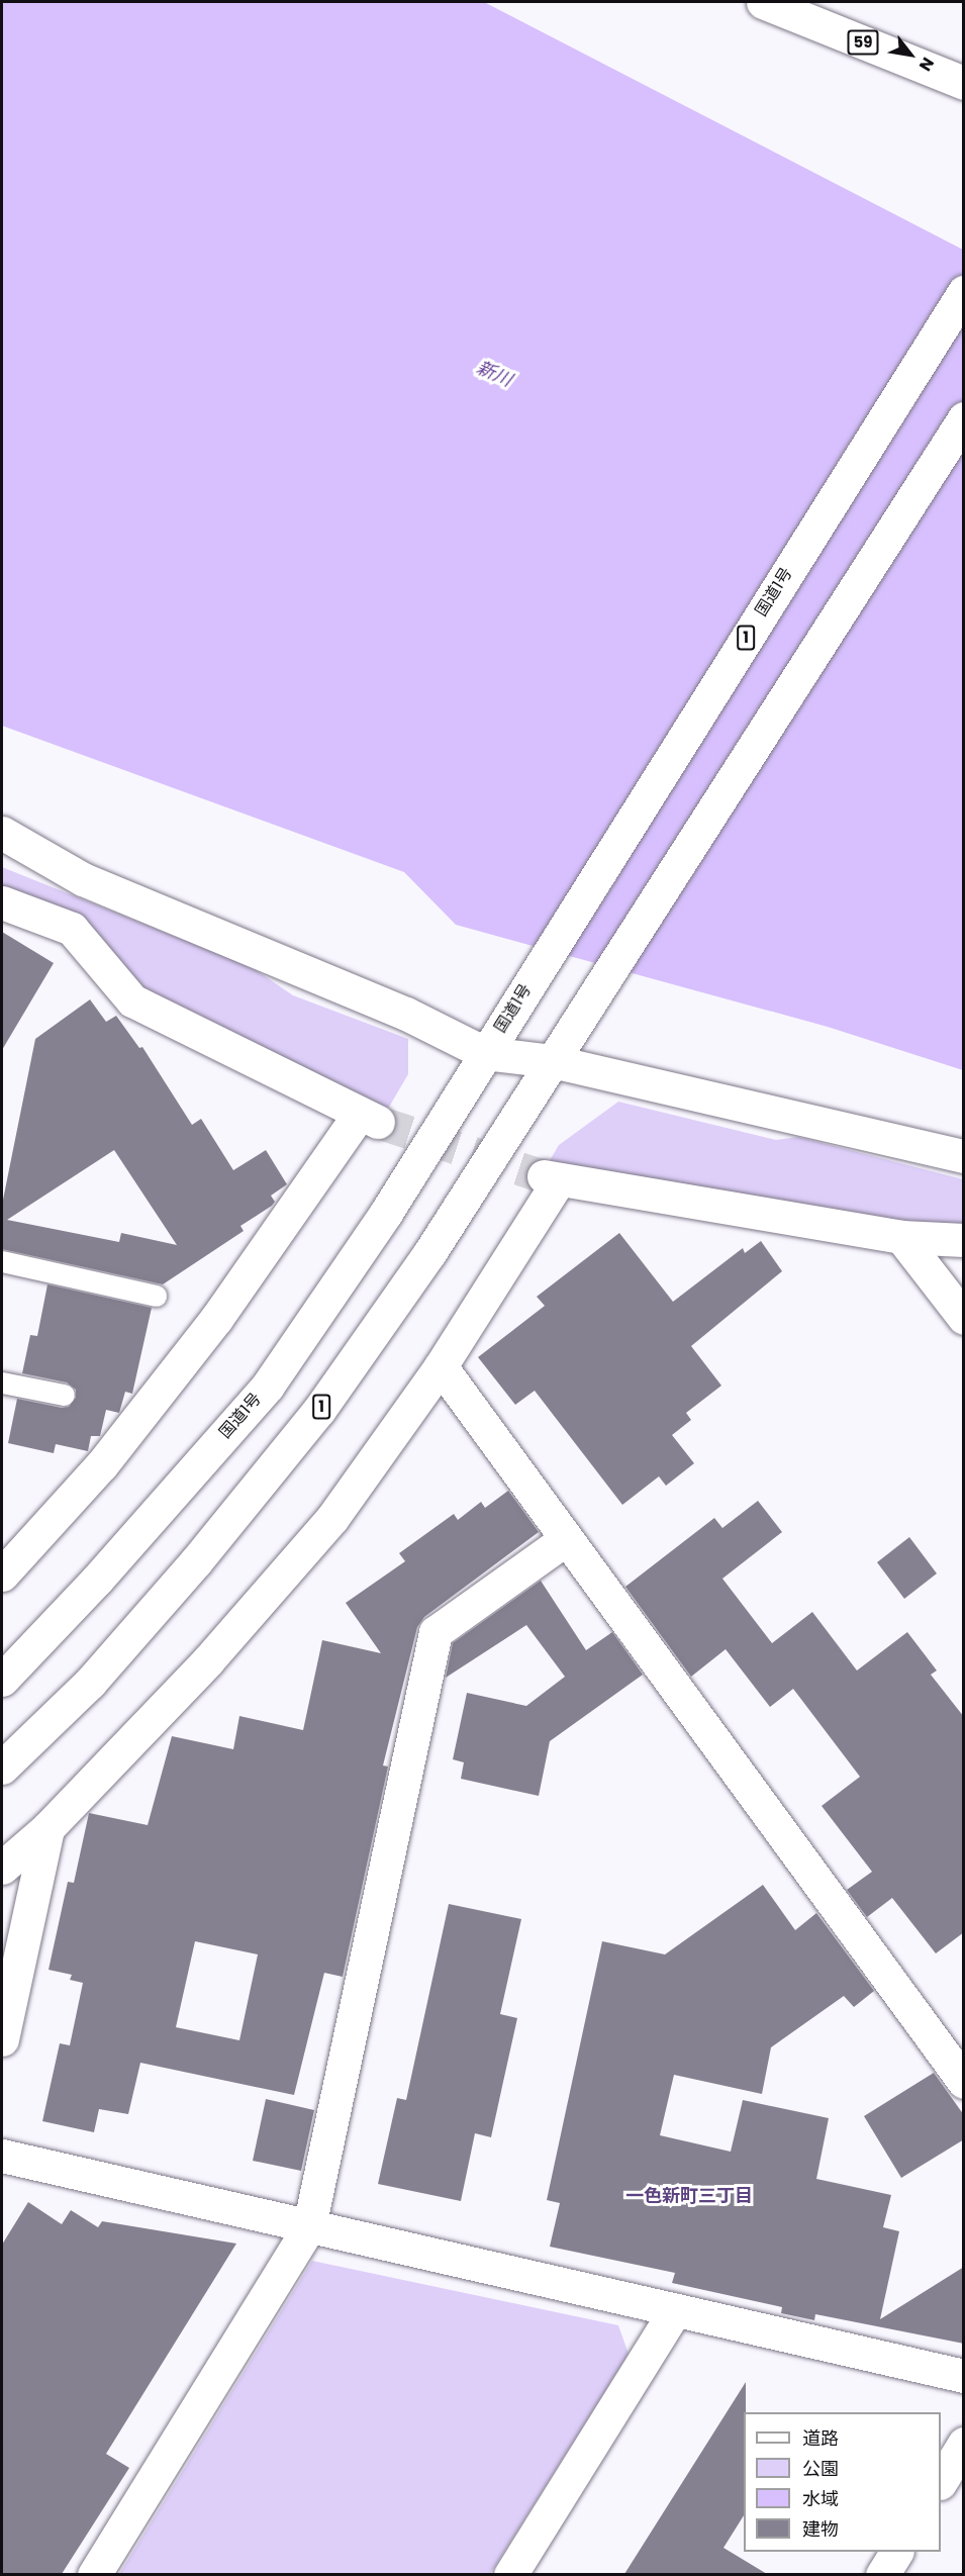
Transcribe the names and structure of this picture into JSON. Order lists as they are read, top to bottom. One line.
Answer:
{"streets":{"main road":["59","国道1号","1"]},"districts":["一色新町三丁目"],"water":["新川"],"legend":["道路","公園","水域","建物"],"north":"bottom right"}
